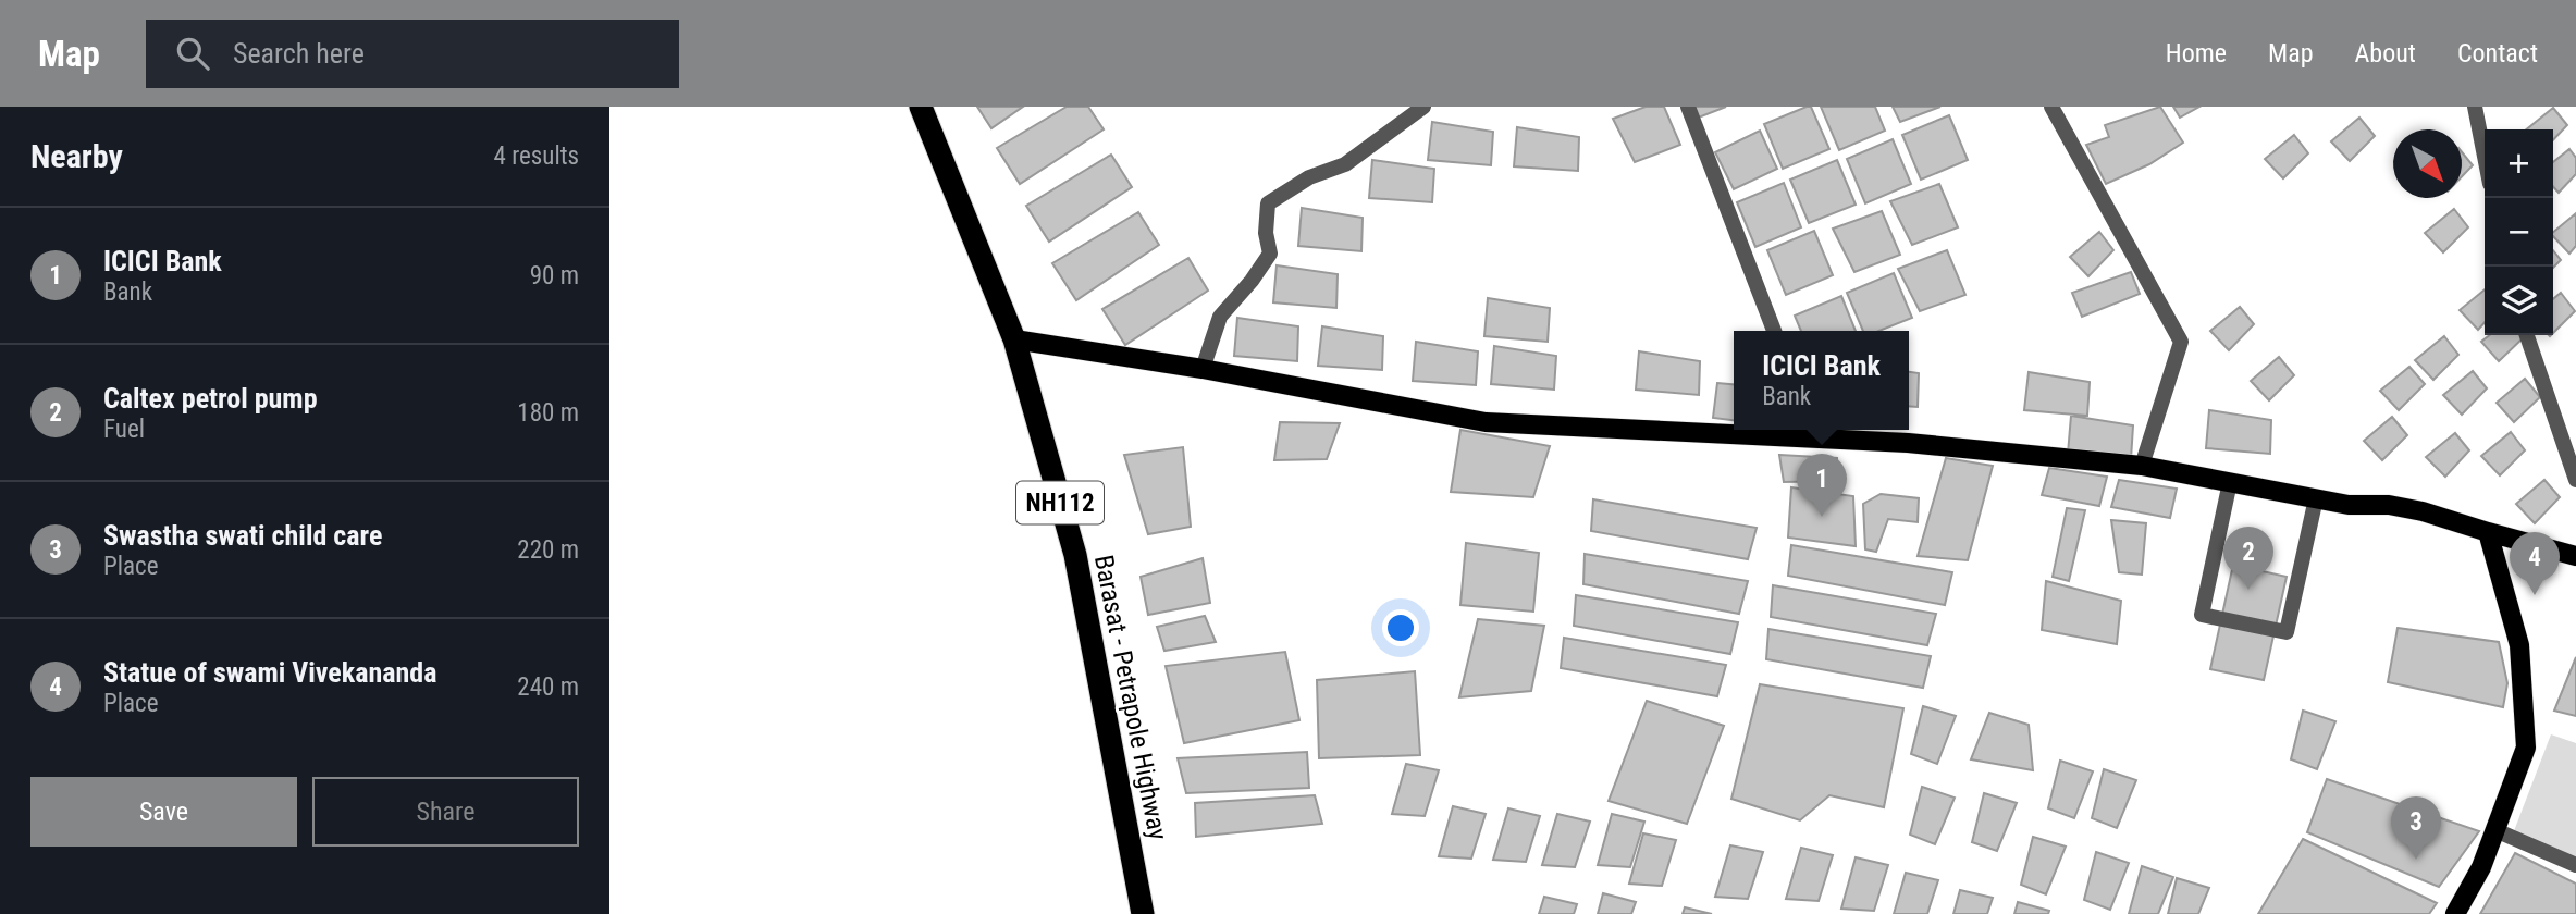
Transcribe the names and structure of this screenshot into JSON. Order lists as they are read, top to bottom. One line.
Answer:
{"streets":{"highway":["NH112","Barasat - Petrapole Highway"]},"north":"bottom right","page":{"header":"Map","search":"Search here","nav":["Home","Map","About","Contact"],"heading":["Nearby","4 results"],"map_buttons":["+","−"],"list":[{"mark":"1","name":"ICICI Bank","note":"Bank","value":"90 m"},{"mark":"2","name":"Caltex petrol pump","note":"Fuel","value":"180 m"},{"mark":"3","name":"Swastha swati child care","note":"Place","value":"220 m"},{"mark":"4","name":"Statue of swami Vivekananda","note":"Place","value":"240 m"}],"popup":["ICICI Bank","Bank"],"pins":["1","2","4","3"],"buttons":["Save","Share"]}}
